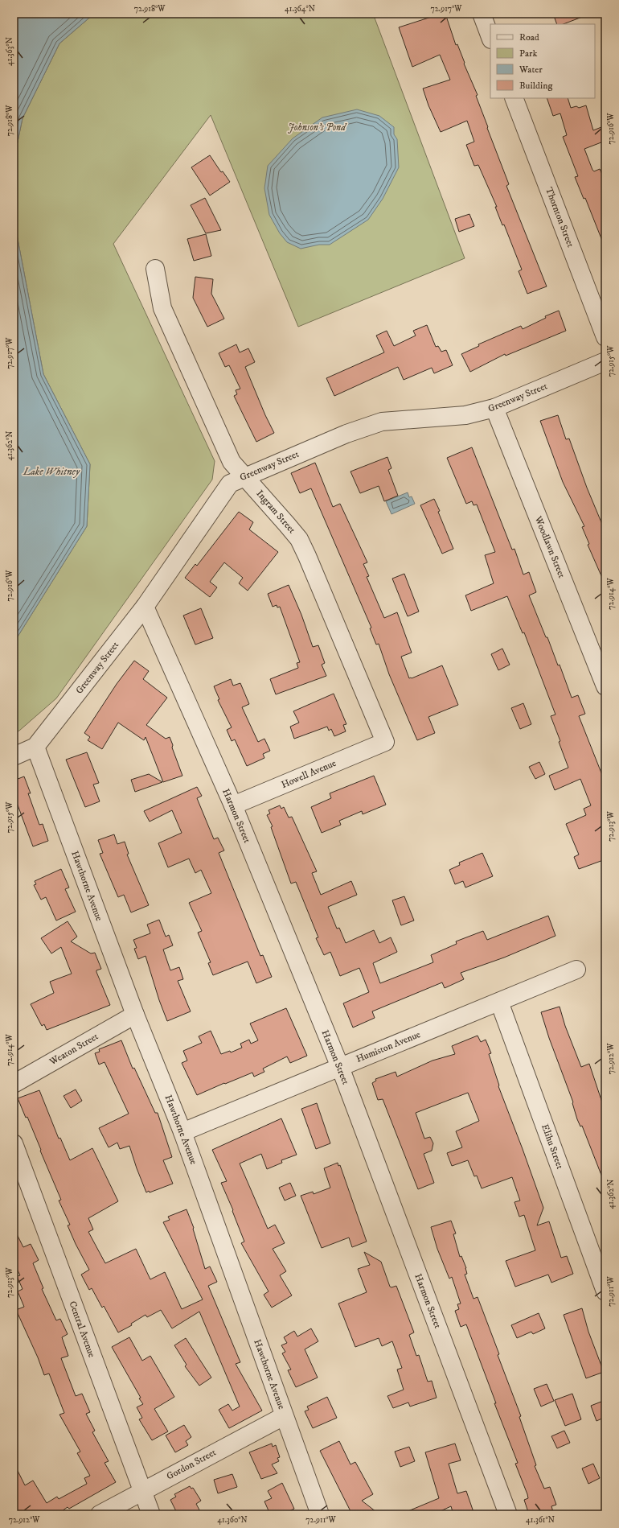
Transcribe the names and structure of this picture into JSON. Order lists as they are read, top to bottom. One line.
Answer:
{"streets":{"street":["Thornton Street","Greenway Street","Ingram Street","Woodlawn Street","Howell Avenue","Harmon Street","Hawthorne Avenue","Humiston Avenue","Weaton Street","Elihu Street","Central Avenue","Gordon Street"]},"crossings":[["Greenway Street","Ingram Street"],["Greenway Street","Woodlawn Street"],["Greenway Street","Harmon Street"],["Greenway Street","Hawthorne Avenue"],["Ingram Street","Howell Avenue"],["Howell Avenue","Harmon Street"],["Harmon Street","Humiston Avenue"],["Hawthorne Avenue","Humiston Avenue"],["Hawthorne Avenue","Weaton Street"],["Hawthorne Avenue","Gordon Street"],["Humiston Avenue","Elihu Street"],["Central Avenue","Gordon Street"]],"water":["Lake Whitney"],"parks":["Johnson's Pond"],"legend":["Road","Park","Water","Building"],"coordinates":["72.918°W","41.364°N","72.917°W","41.363°N","72.916°W","72.915°W","41.362°N","72.914°W","72.913°W","72.912°W","72.911°W","41.360°N","41.361°N"]}
